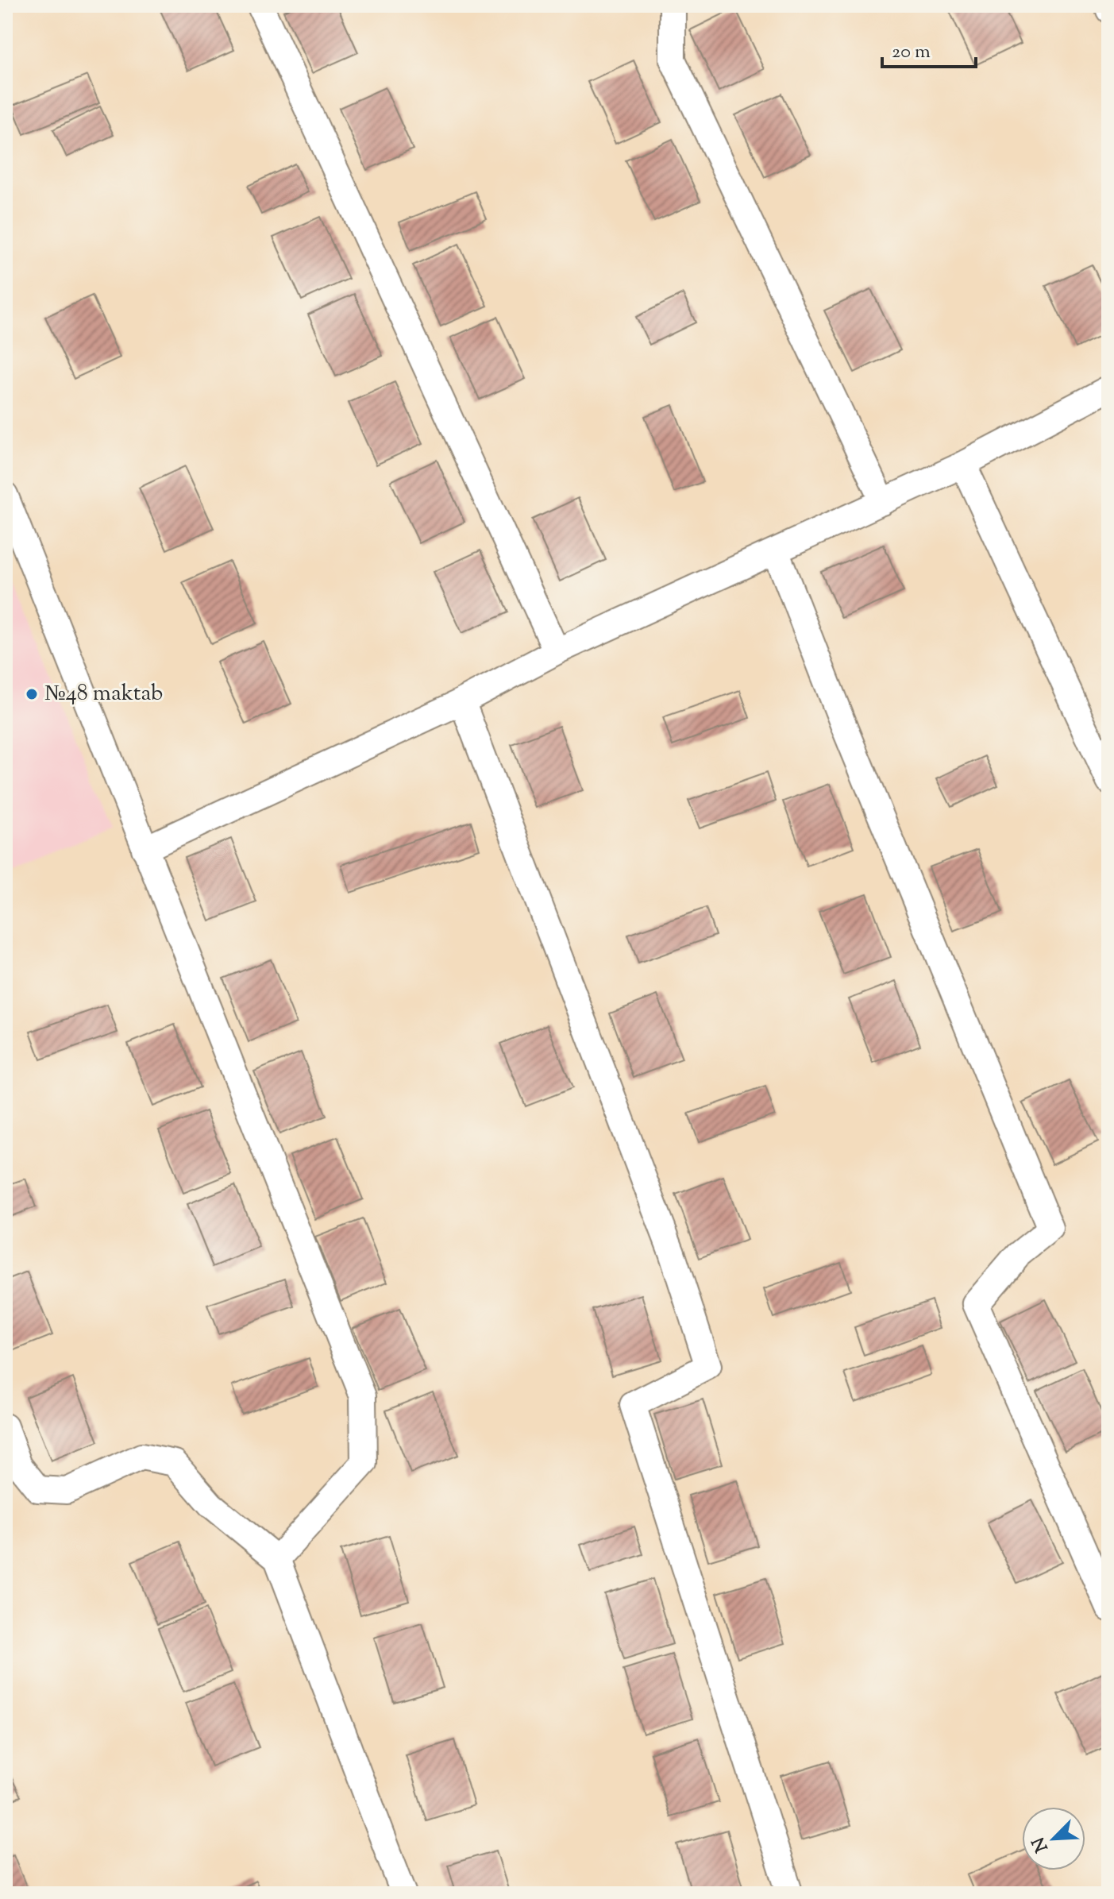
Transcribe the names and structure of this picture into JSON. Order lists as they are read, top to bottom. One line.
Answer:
{"places":["№48 maktab"],"scale_bar":"20 m","north":"bottom left"}
